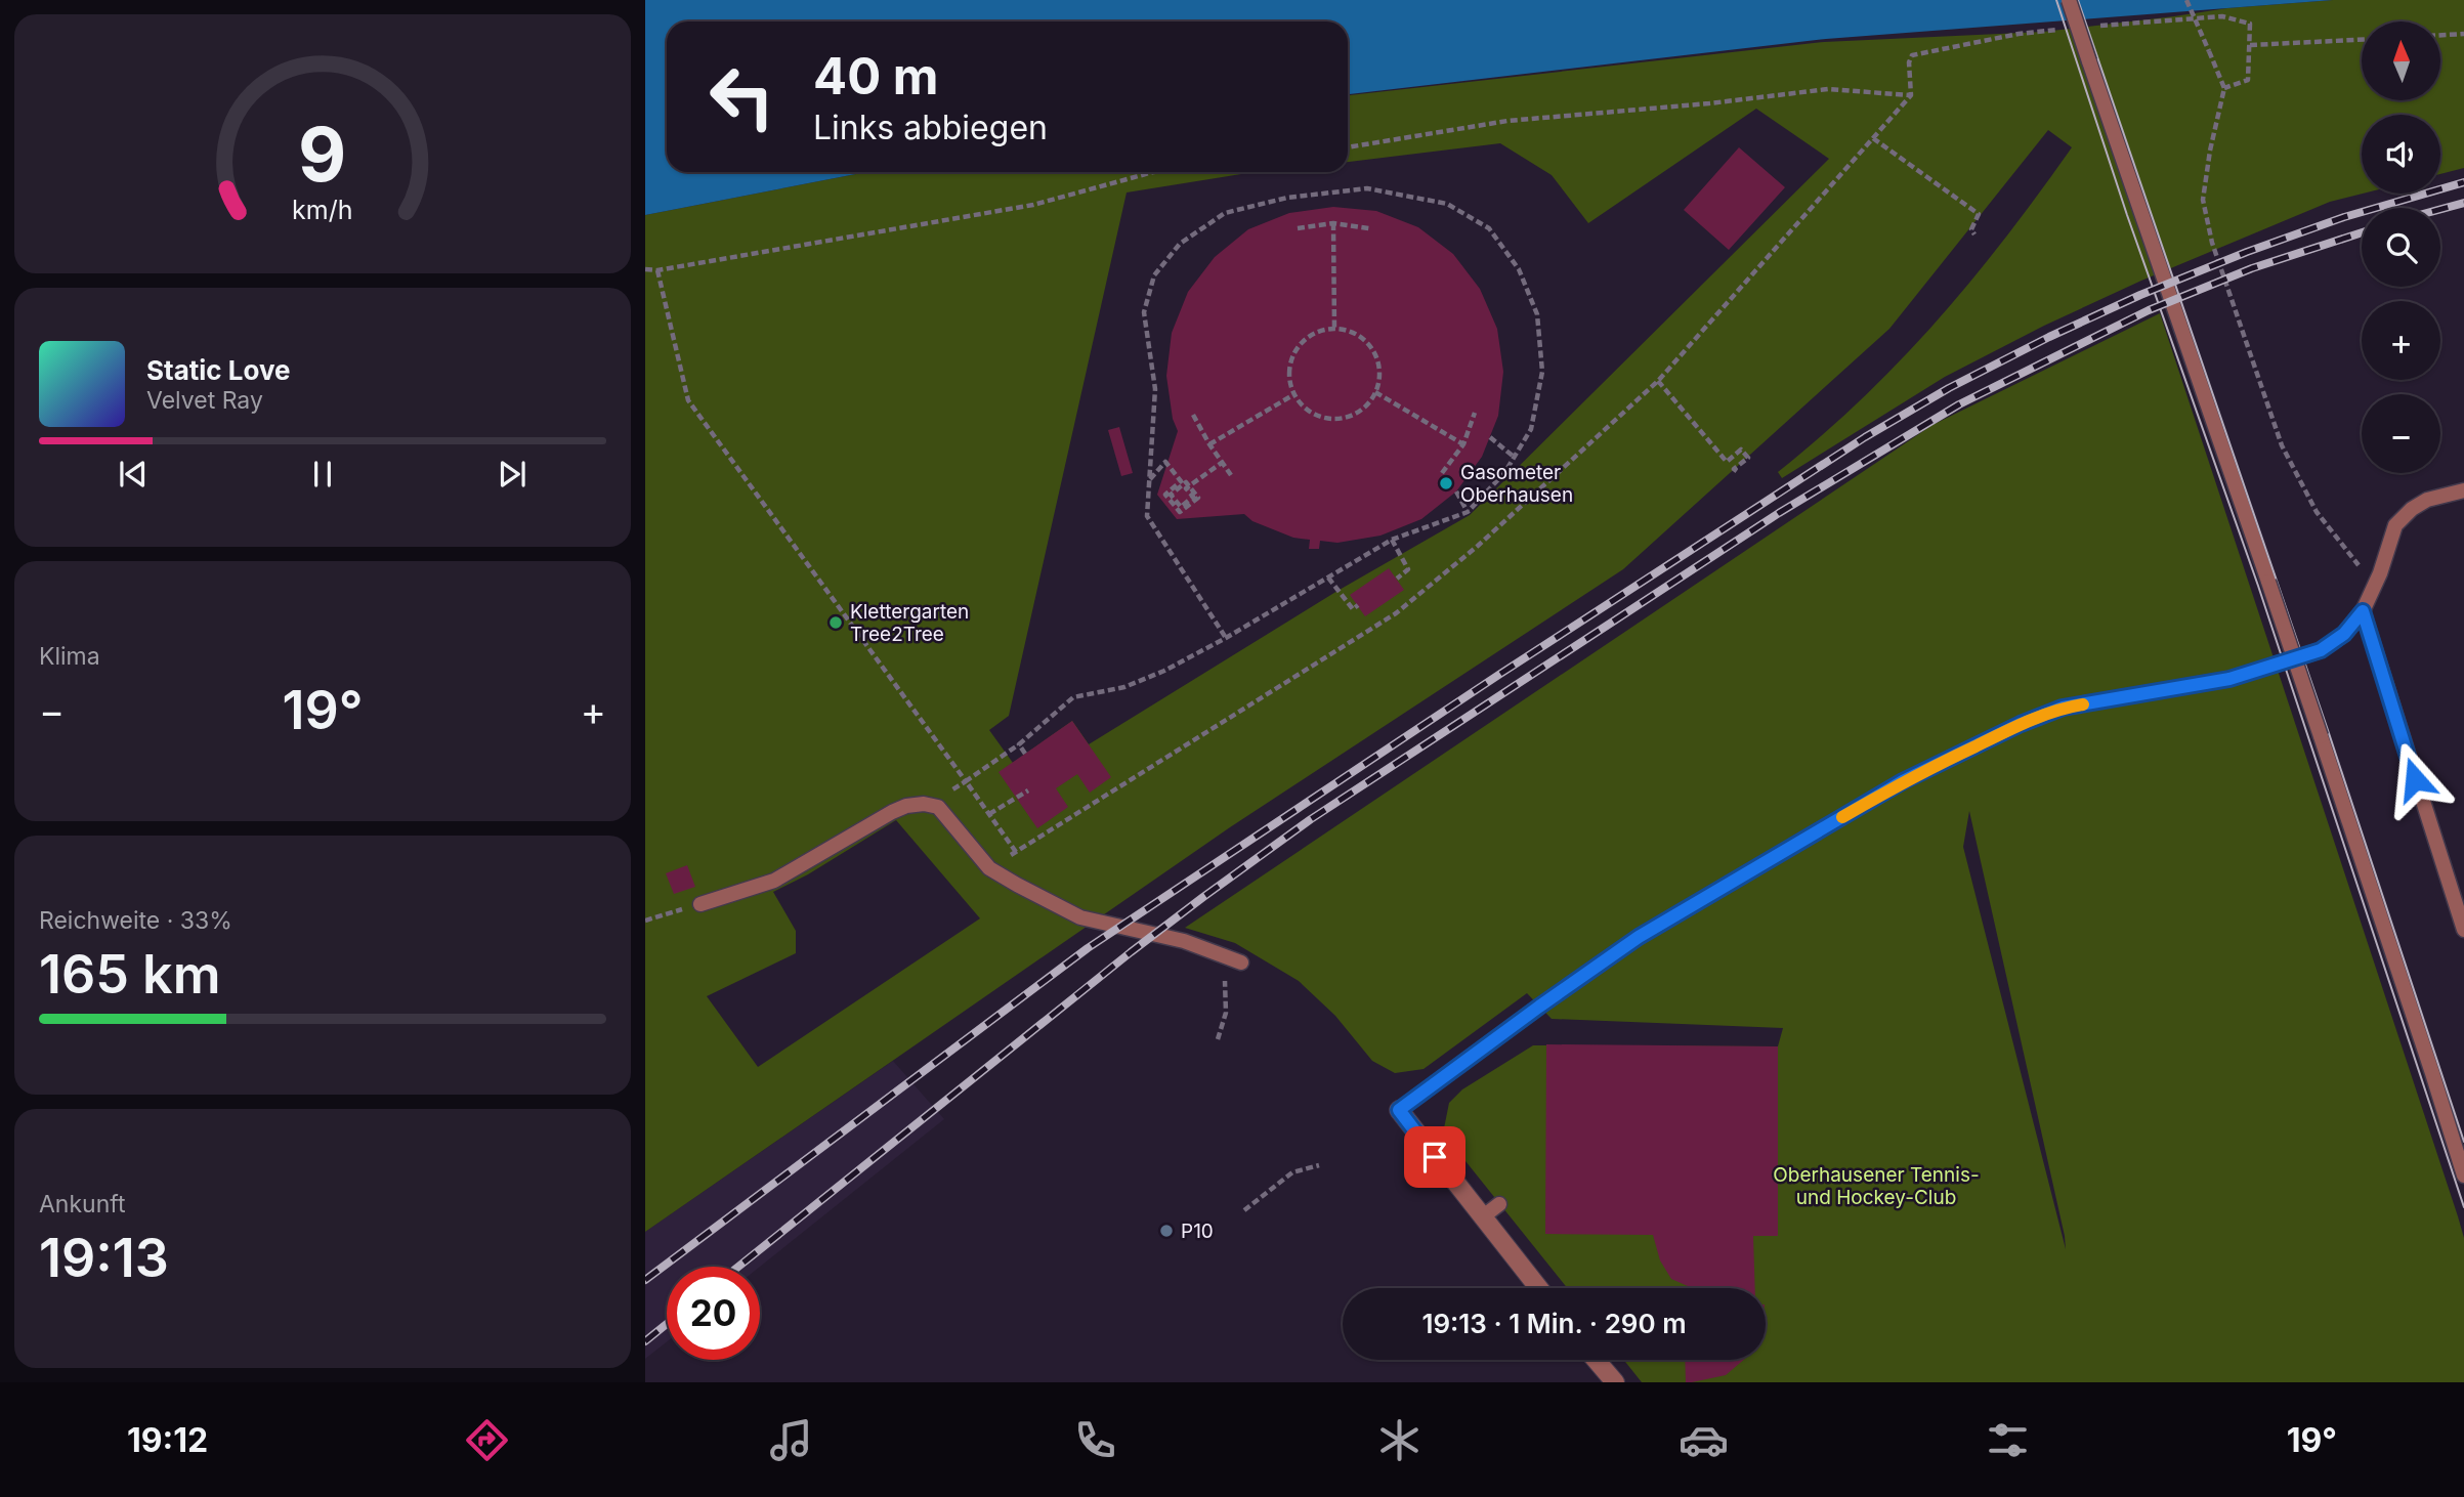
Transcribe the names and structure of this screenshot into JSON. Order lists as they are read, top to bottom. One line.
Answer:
{"parks":["Oberhausener Tennis- und Hockey-Club"],"places":["Gasometer Oberhausen","Klettergarten Tree2Tree","P10"],"north":"top","page":{"map_buttons":["+","−"],"turn":["40 m","Links abbiegen"],"song":["Static Love","Velvet Ray"],"tile":["Klima",["Reichweite · 33%","165 km"],["Ankunft","19:13"]],"heat":["−","19°","+"],"limit":"20","trip":"19:13 · 1 Min. · 290 m","tabs":["19:12","19°"],"gauge":["9","km/h"]}}
